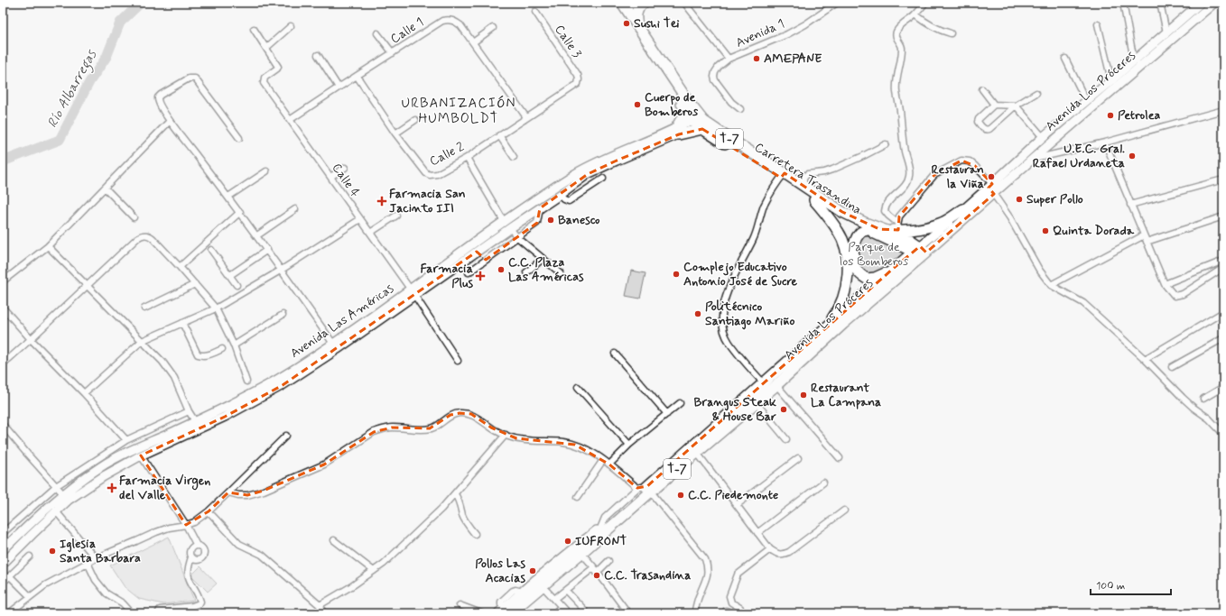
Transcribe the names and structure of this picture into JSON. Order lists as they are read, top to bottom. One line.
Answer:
{"streets":{"highway":["Avenida Los Próceres","T-7","Carretera Trasandina"],"street":["Calle 1","Avenida 1","Calle 3","Calle 2","Calle 4","Avenida Las Américas"]},"crossings":[["Calle 1","Calle 2"],["Calle 1","Calle 4"],["Calle 3","Calle 2"],["Avenida Los Próceres","Carretera Trasandina"],["Calle 4","Avenida Las Américas"]],"districts":["URBANIZACIÓN HUMBOLDT"],"water":["Río Albarregas"],"parks":["Parque de los Bomberos"],"places":{"other":["Sushi Tei","AMEPANE","Cuerpo de Bomberos","Petrolea","U.E.C. Gral. Rafael Urdaneta","Restauran la Viña","Super Pollo","Banesco","Quinta Dorada","C.C. Plaza Las Américas","Complejo Educativo Antonio José de Sucre","Politécnico Santiago Mariño","Restaurant La Campana","Brangus Steak & House Bar","C.C. Piedemonte","IUFRONT","Iglesia Santa Barbara","Pollos Las Acacias","C.C. Trasandina"],"health":["Farmacia San Jacinto III","Farmacia Plus","Farmacia Virgen del Valle"]},"scale_bar":"100 m"}
